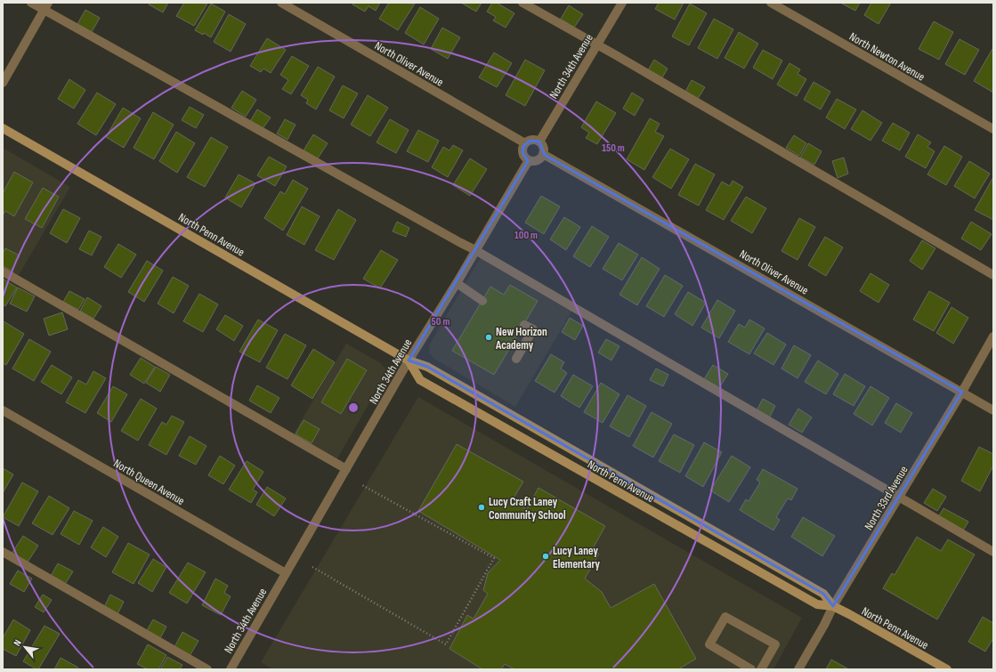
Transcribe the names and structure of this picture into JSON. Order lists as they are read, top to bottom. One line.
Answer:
{"streets":{"main road":["North Penn Avenue"],"street":["North Newton Avenue","North Oliver Avenue","North 34th Avenue","North Queen Avenue","North 33rd Avenue"]},"crossings":[["North Oliver Avenue","North 34th Avenue"],["North Oliver Avenue","North 33rd Avenue"],["North 34th Avenue","North Penn Avenue"],["North 34th Avenue","North Queen Avenue"],["North Penn Avenue","North 33rd Avenue"]],"places":["New Horizon Academy","Lucy Craft Laney Community School","Lucy Laney Elementary"],"north":"top left","rings":["150 m","100 m","50 m"]}
